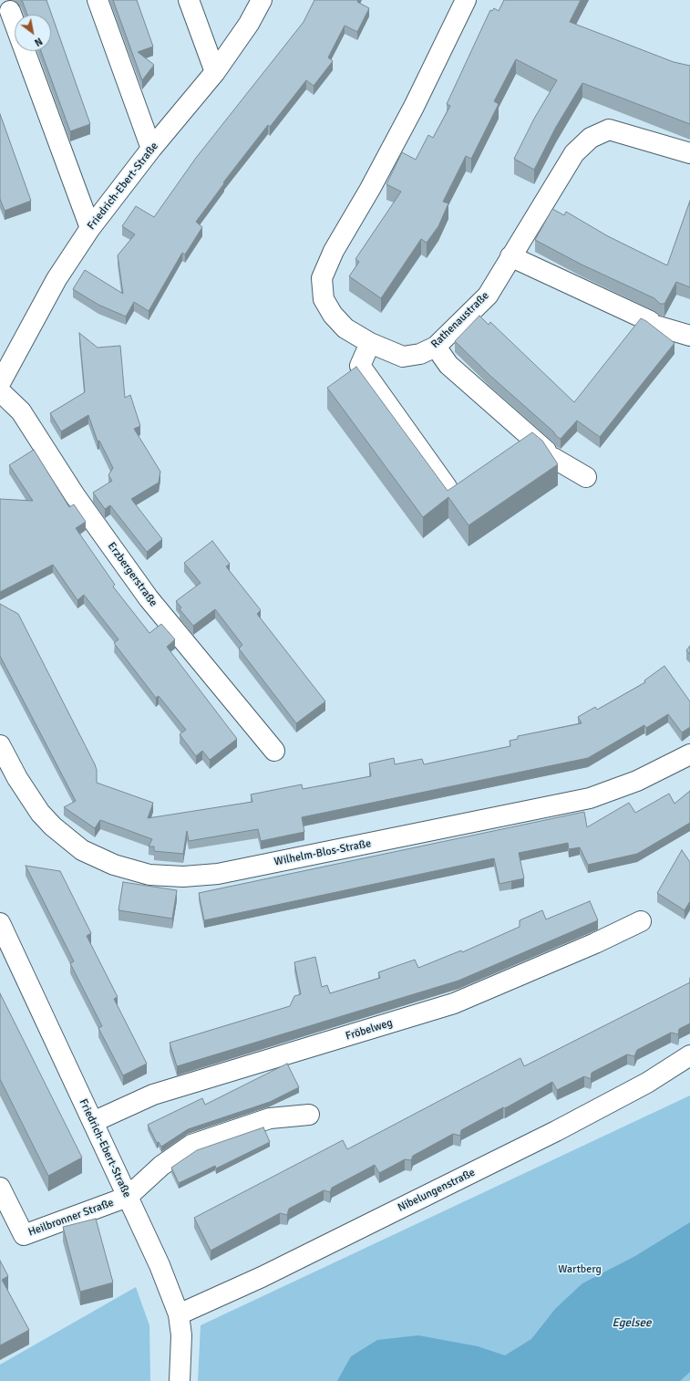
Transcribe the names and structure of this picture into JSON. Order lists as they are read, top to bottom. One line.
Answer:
{"streets":{"street":["Friedrich-Ebert-Straße","Rathenaustraße","Erzbergerstraße","Wilhelm-Blos-Straße","Fröbelweg","Nibelungenstraße","Heilbronner Straße"]},"crossings":[["Friedrich-Ebert-Straße","Fröbelweg"],["Friedrich-Ebert-Straße","Nibelungenstraße"],["Friedrich-Ebert-Straße","Heilbronner Straße"]],"water":["Egelsee"],"parks":["Wartberg"],"north":"bottom right"}
